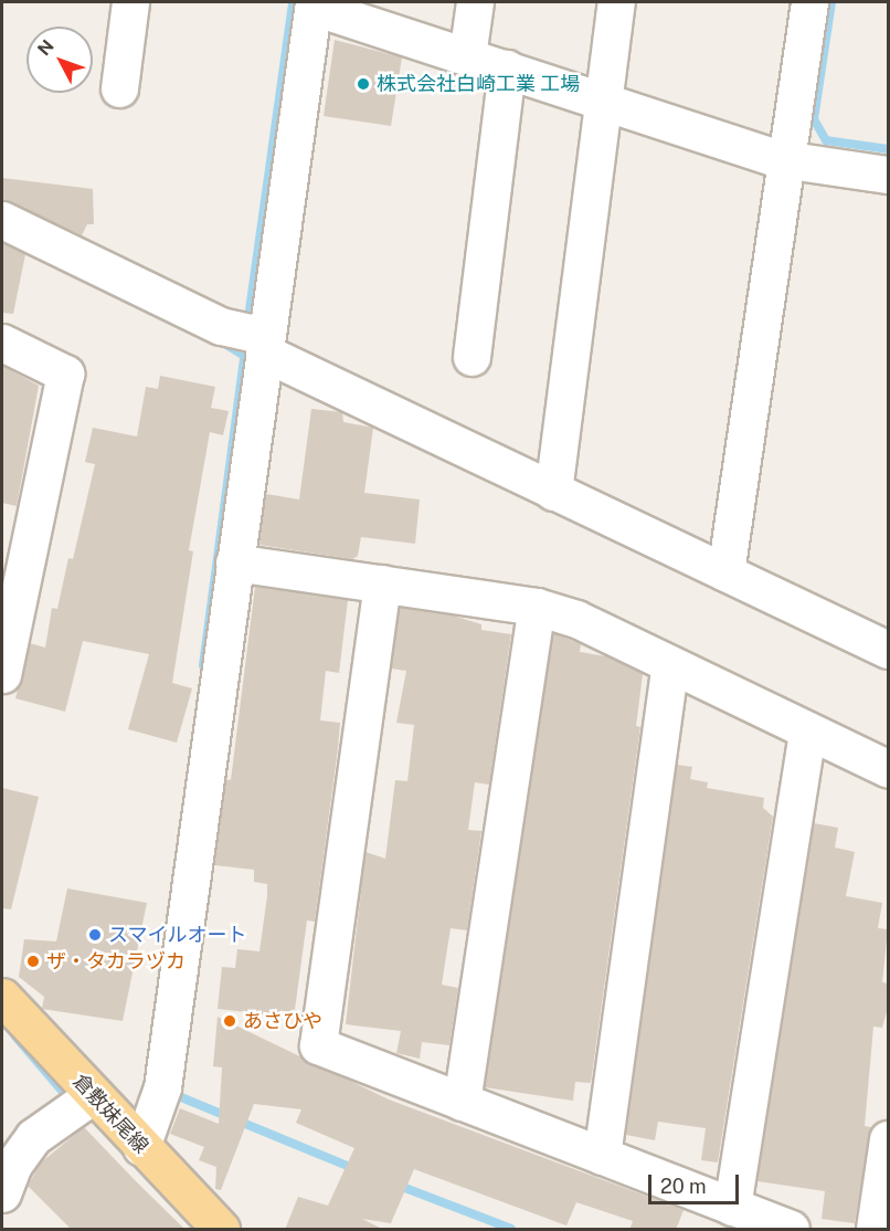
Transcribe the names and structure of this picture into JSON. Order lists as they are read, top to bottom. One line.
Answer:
{"streets":{"main road":["倉敷妹尾線"]},"places":["株式会社白崎工業 工場","スマイルオート","ザ・タカラヅカ","あさひや"],"scale_bar":"20 m","north":"top left"}
